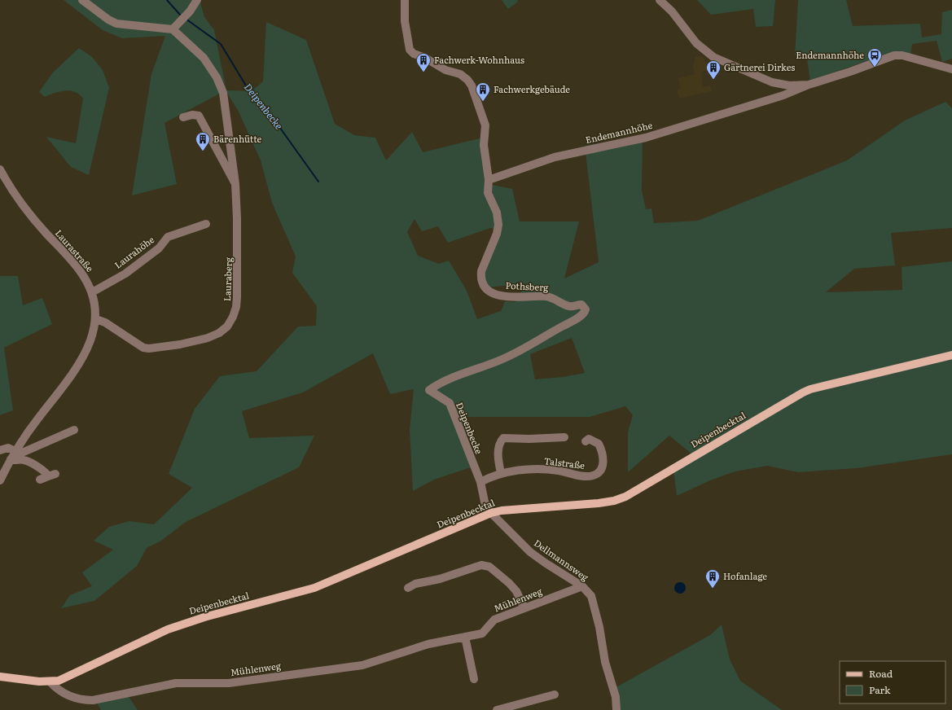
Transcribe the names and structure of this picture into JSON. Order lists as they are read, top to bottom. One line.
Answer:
{"streets":{"main road":["Deipenbecktal"],"street":["Endemannhöhe","Laurastraße","Laurahöhe","Lauraberg","Pothsberg","Deipenbecke","Talstraße","Dellmannsweg","Mühlenweg"]},"crossings":[["Endemannhöhe","Pothsberg"],["Laurastraße","Laurahöhe"],["Laurastraße","Lauraberg"],["Pothsberg","Deipenbecke"],["Deipenbecke","Talstraße"],["Deipenbecktal","Dellmannsweg"],["Deipenbecktal","Mühlenweg"],["Dellmannsweg","Mühlenweg"]],"water":["Deipenbecke"],"places":{"bus stop":["Endemannhöhe"],"building":["Fachwerk-Wohnhaus","Gärtnerei Dirkes","Fachwerkgebäude","Bärenhütte","Hofanlage"]},"legend":["Road","Park"]}
